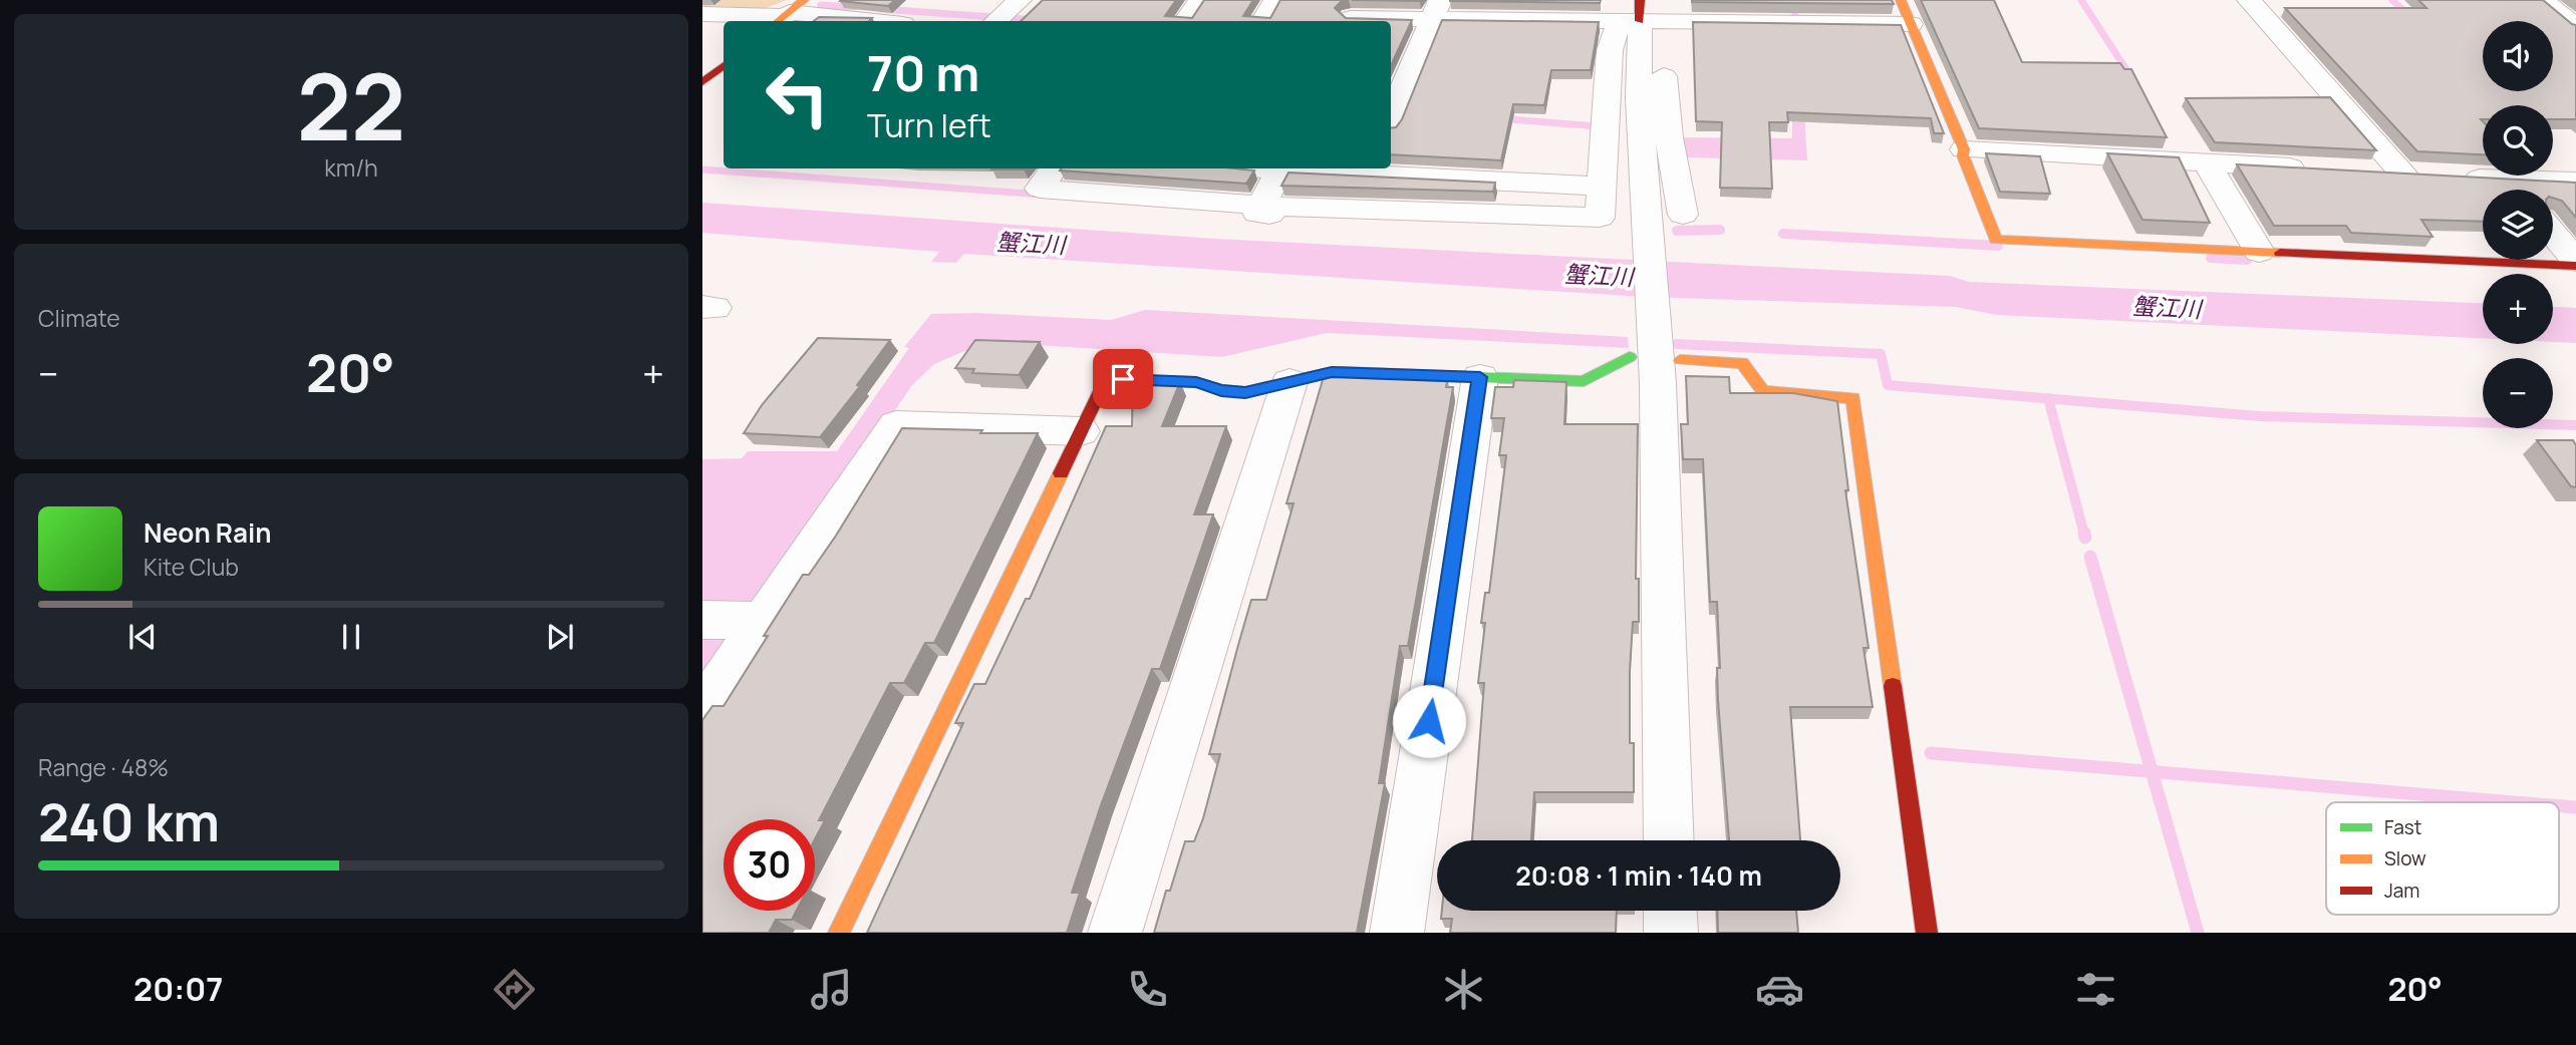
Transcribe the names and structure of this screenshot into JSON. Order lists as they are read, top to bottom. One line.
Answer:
{"water":["蟹江川"],"legend":["Fast","Slow","Jam"],"page":{"tile":[["22","km/h"],"Climate",["Range · 48%","240 km"]],"map_buttons":["+","−"],"turn":["70 m","Turn left"],"heat":["−","20°","+"],"song":["Neon Rain","Kite Club"],"limit":"30","trip":"20:08 · 1 min · 140 m","tabs":["20:07","20°"]}}
